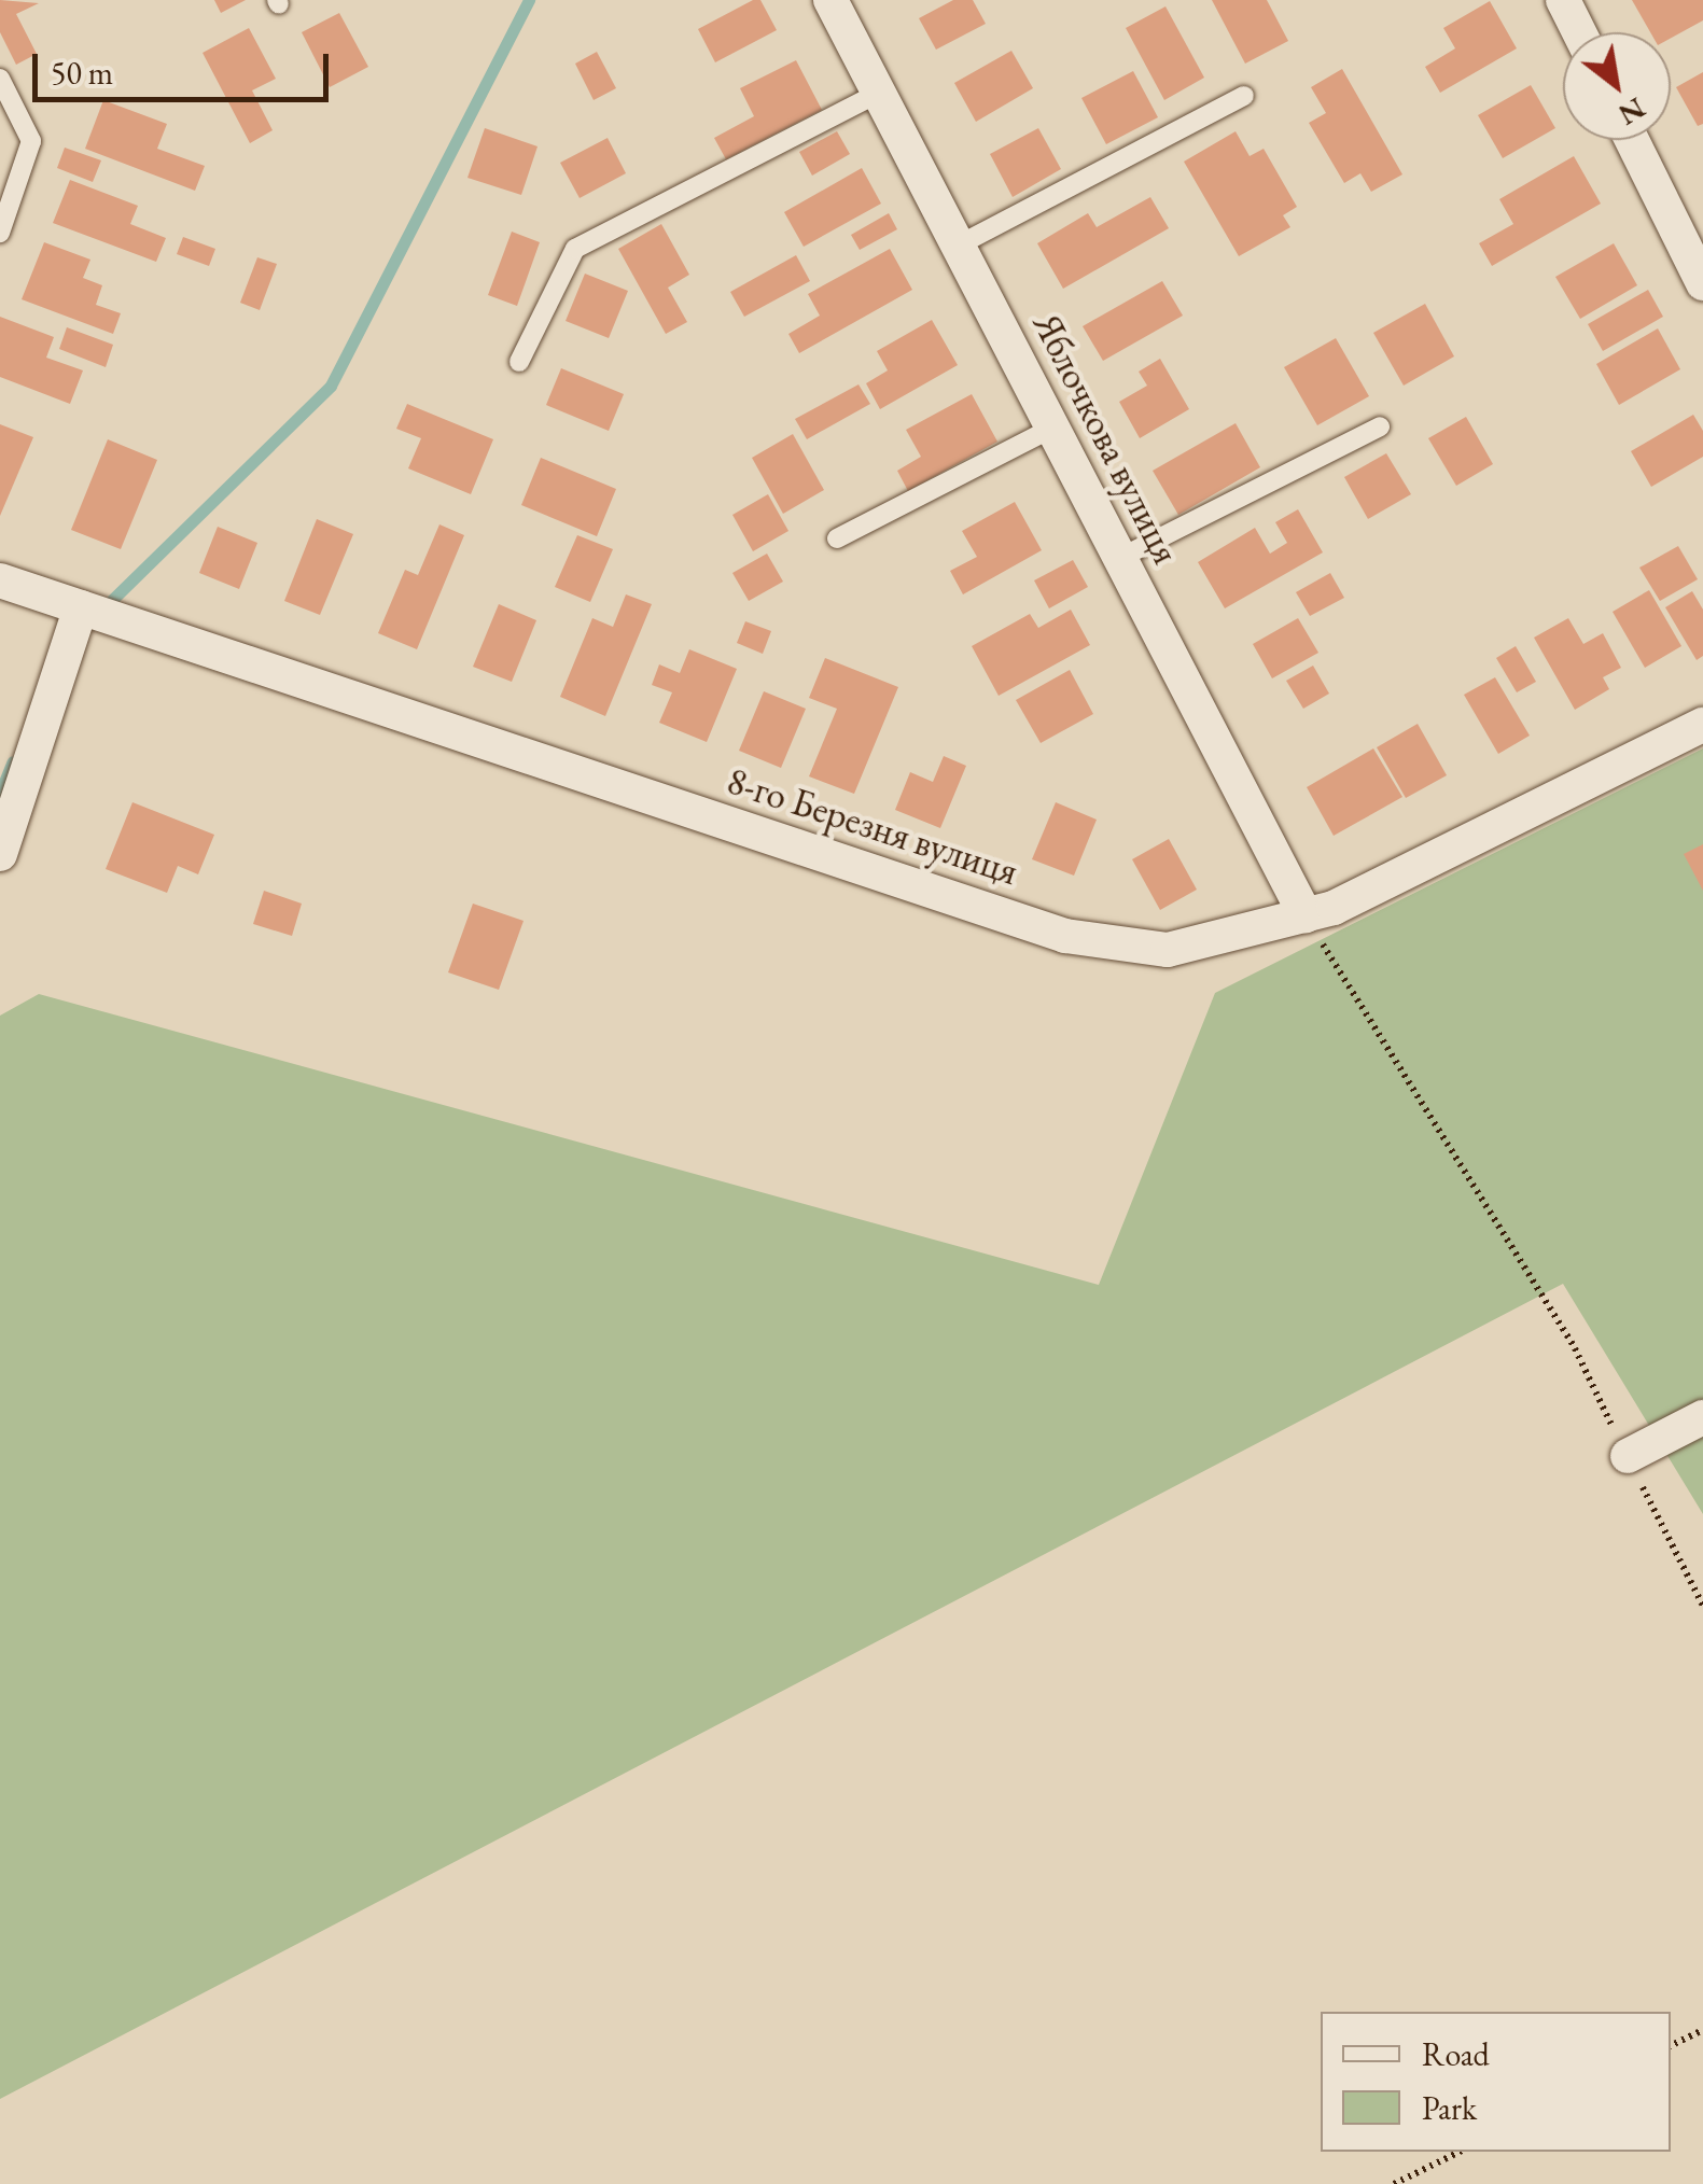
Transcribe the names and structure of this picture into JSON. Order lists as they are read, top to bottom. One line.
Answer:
{"streets":{"street":["Яблочкова вулиця","8-го Березня вулиця"]},"crossings":[["Яблочкова вулиця","8-го Березня вулиця"]],"legend":["Road","Park"],"scale_bar":"50 m","north":"bottom right"}
